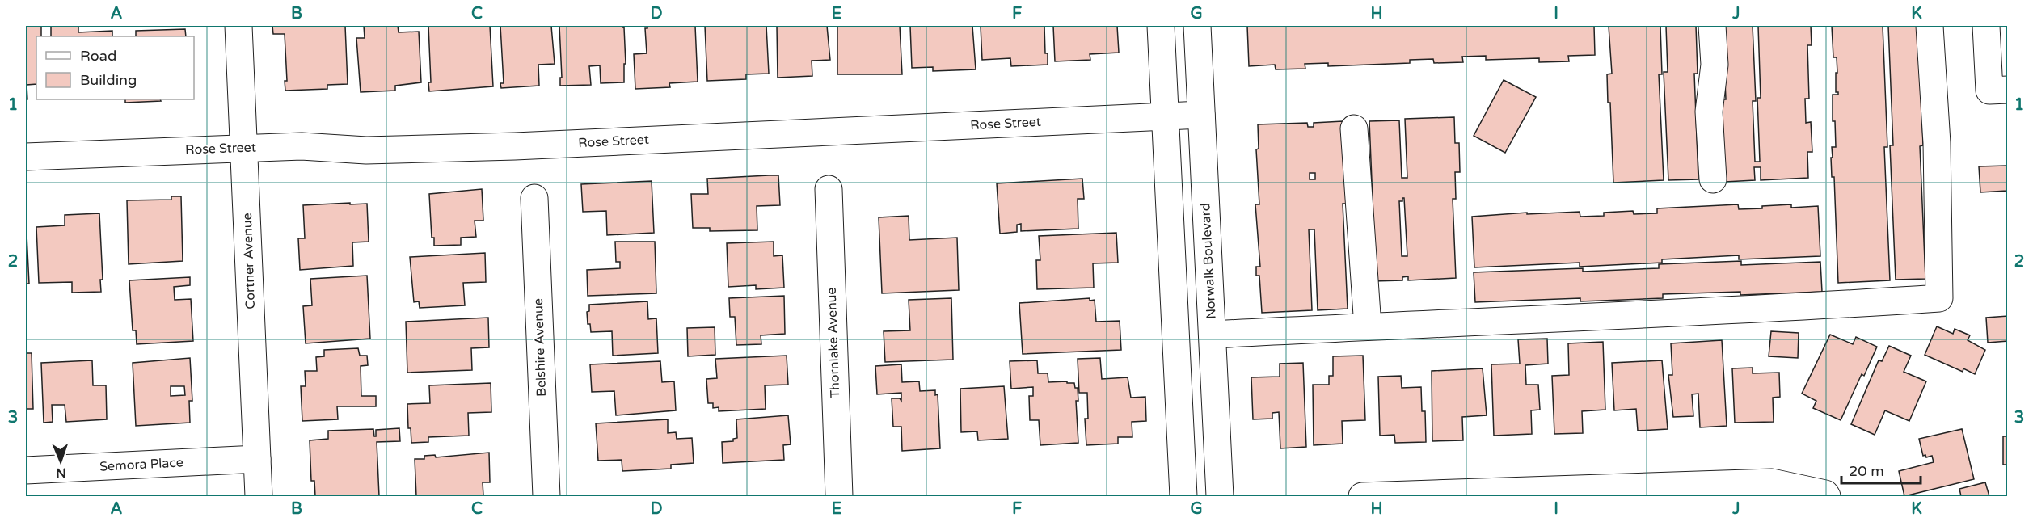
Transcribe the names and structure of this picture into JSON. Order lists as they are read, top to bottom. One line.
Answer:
{"streets":{"street":["Rose Street","Cortner Avenue","Norwalk Boulevard","Thornlake Avenue","Belshire Avenue","Semora Place"]},"crossings":[["Rose Street","Cortner Avenue"],["Rose Street","Norwalk Boulevard"],["Cortner Avenue","Semora Place"]],"legend":["Road","Building"],"scale_bar":"20 m","north":"bottom","grid":{"columns":["A","B","C","D","E","F","G","H","I","J","K"],"rows":["1","2","3"]}}
